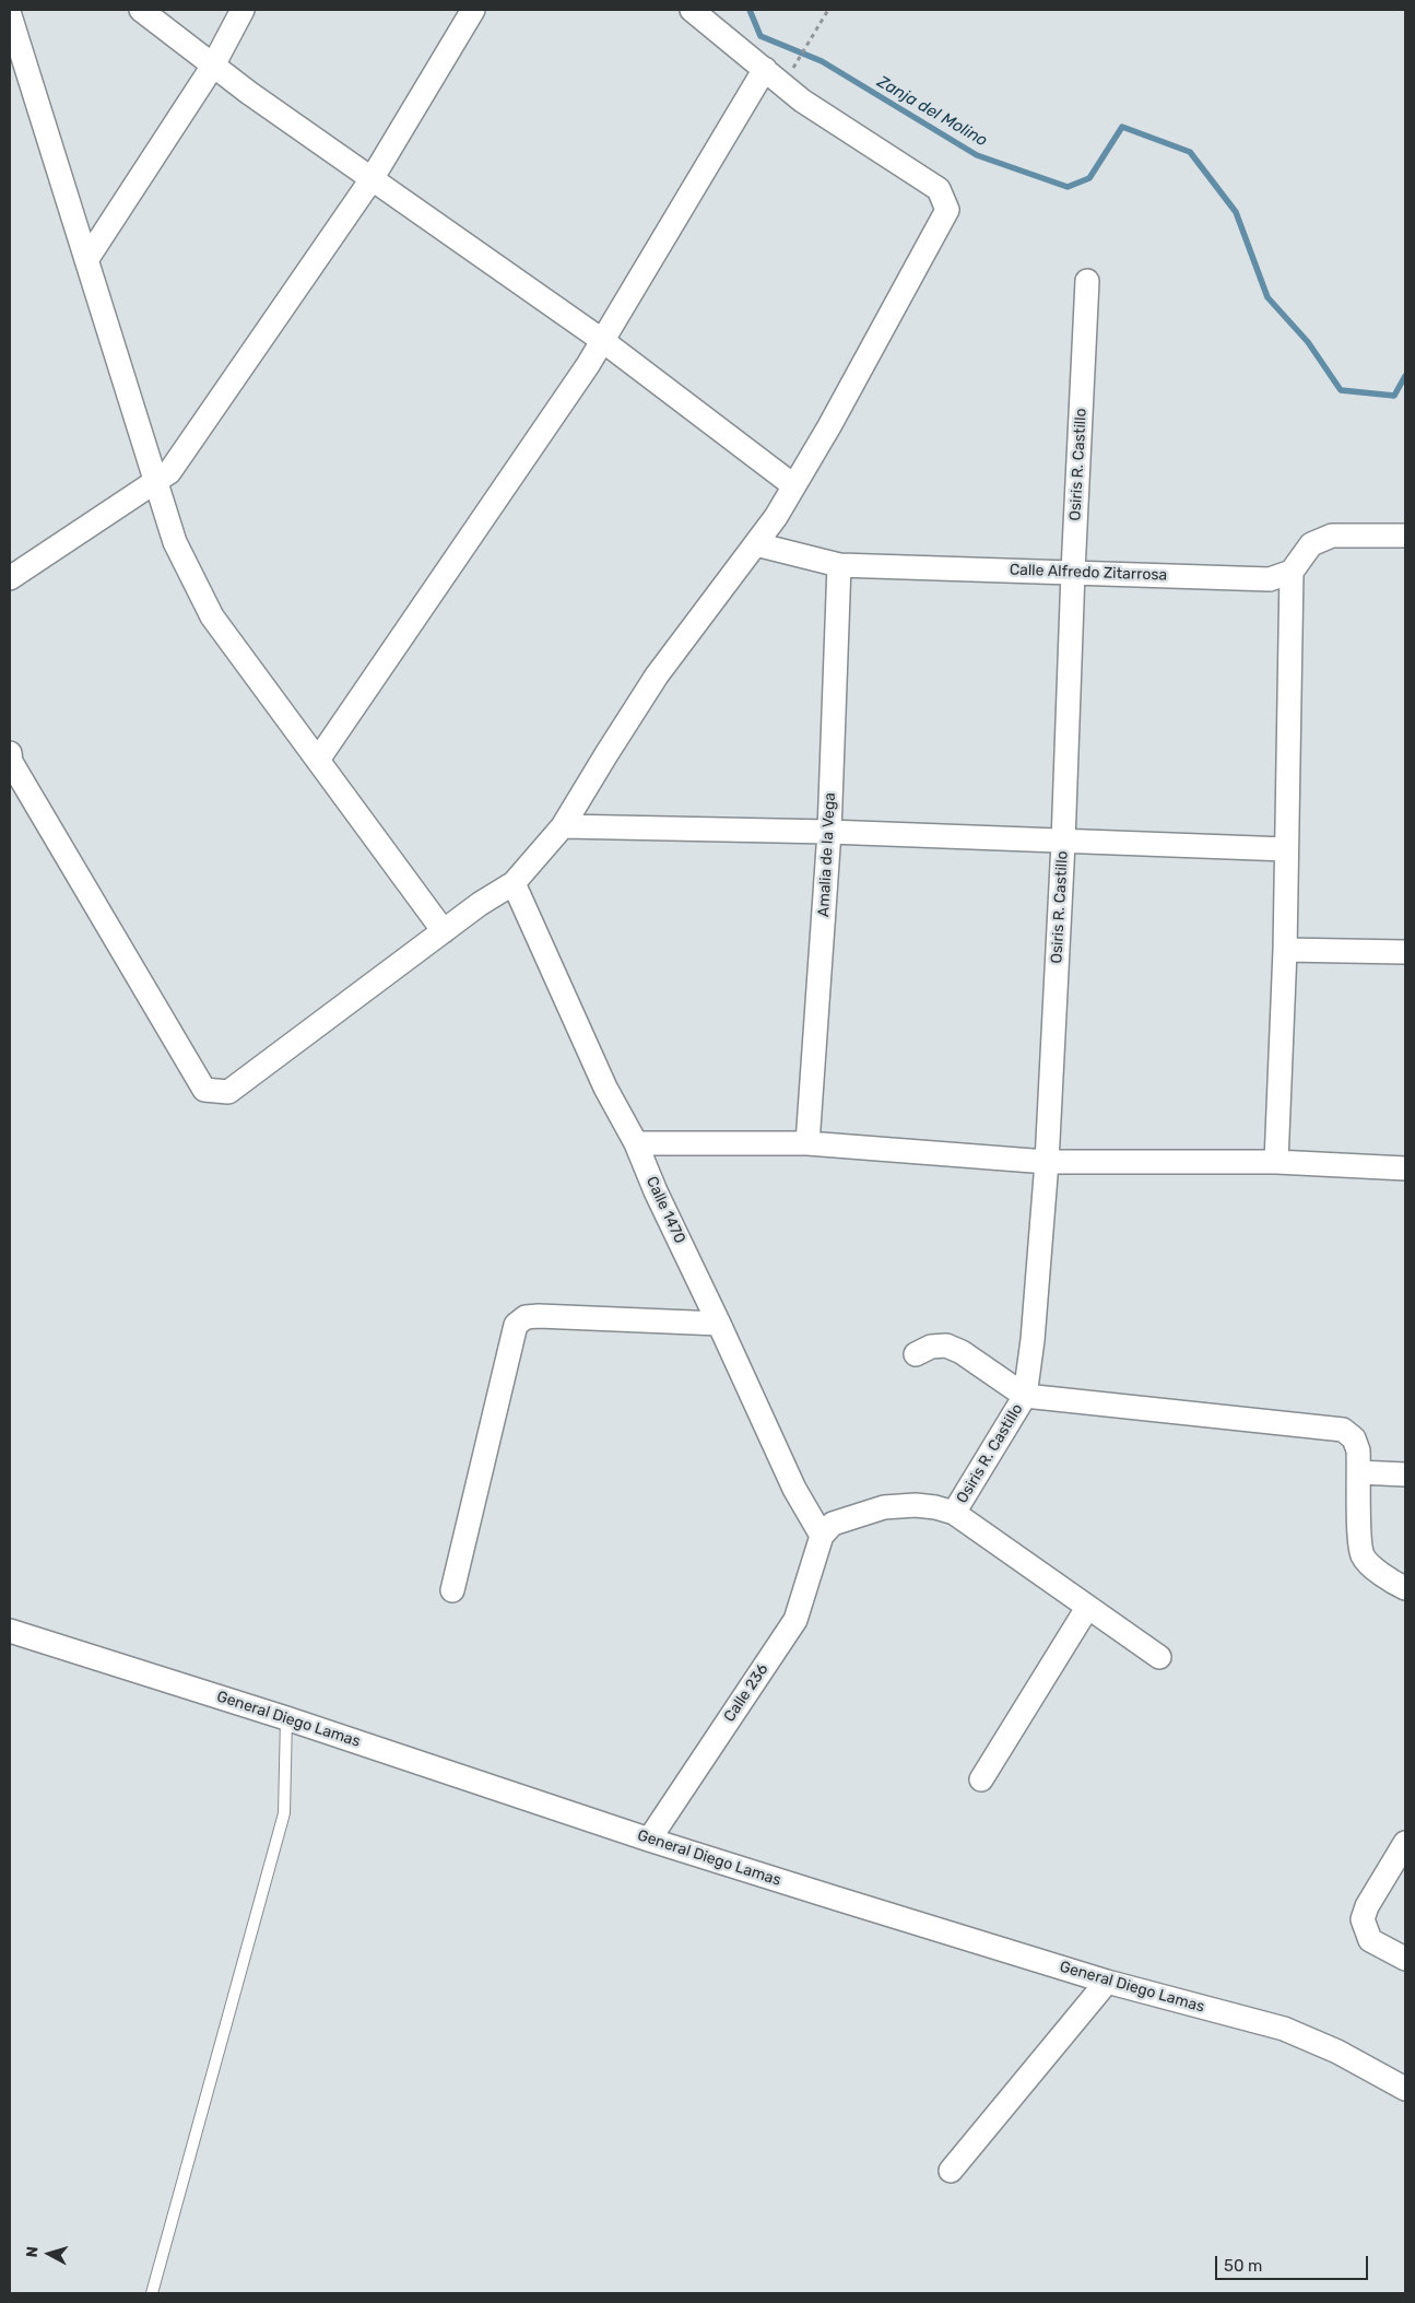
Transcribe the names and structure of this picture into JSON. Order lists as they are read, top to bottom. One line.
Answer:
{"streets":{"street":["Osiris R. Castillo","Calle Alfredo Zitarrosa","Amalia de la Vega","Calle 1470","Calle 236","General Diego Lamas"]},"crossings":[["Osiris R. Castillo","Calle Alfredo Zitarrosa"],["Calle Alfredo Zitarrosa","Amalia de la Vega"],["Calle 1470","Calle 236"],["Calle 236","General Diego Lamas"]],"water":["Zanja del Molino"],"scale_bar":"50 m","north":"left"}
